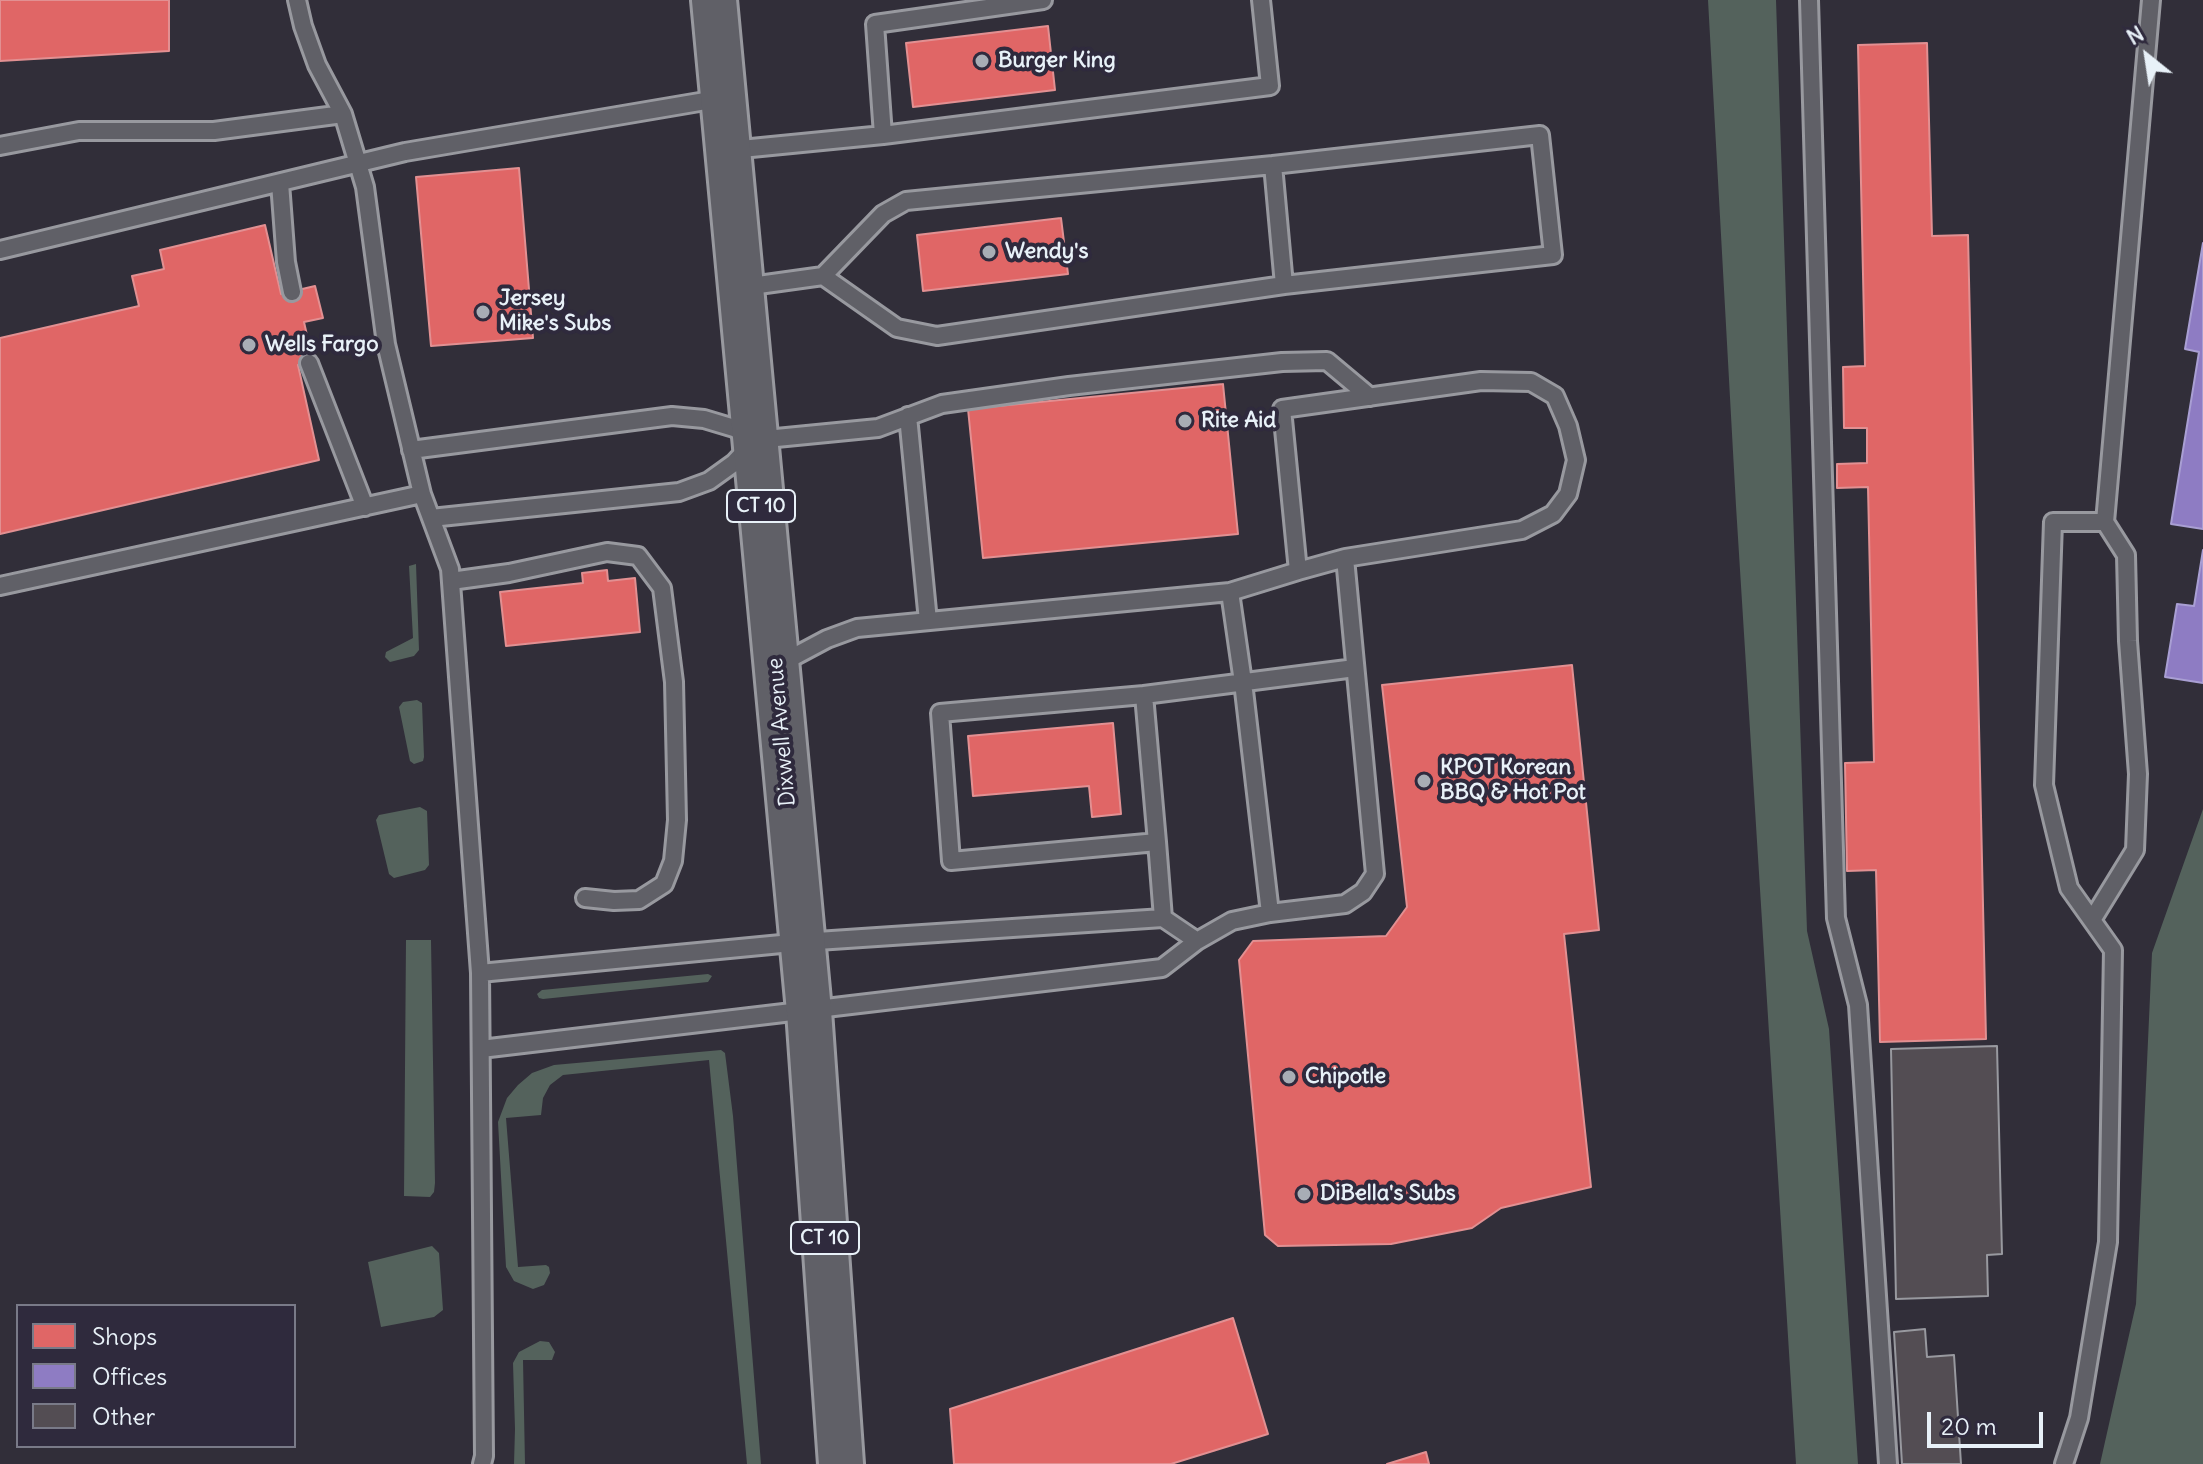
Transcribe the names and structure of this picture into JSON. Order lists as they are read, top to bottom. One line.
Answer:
{"streets":{"main road":["CT 10","Dixwell Avenue"]},"places":["Burger King","Wendy's","Jersey Mike's Subs","Wells Fargo","Rite Aid","KPOT Korean BBQ & Hot Pot","Chipotle","DiBella's Subs"],"legend":["Shops","Offices","Other"],"scale_bar":"20 m","north":"top left"}
